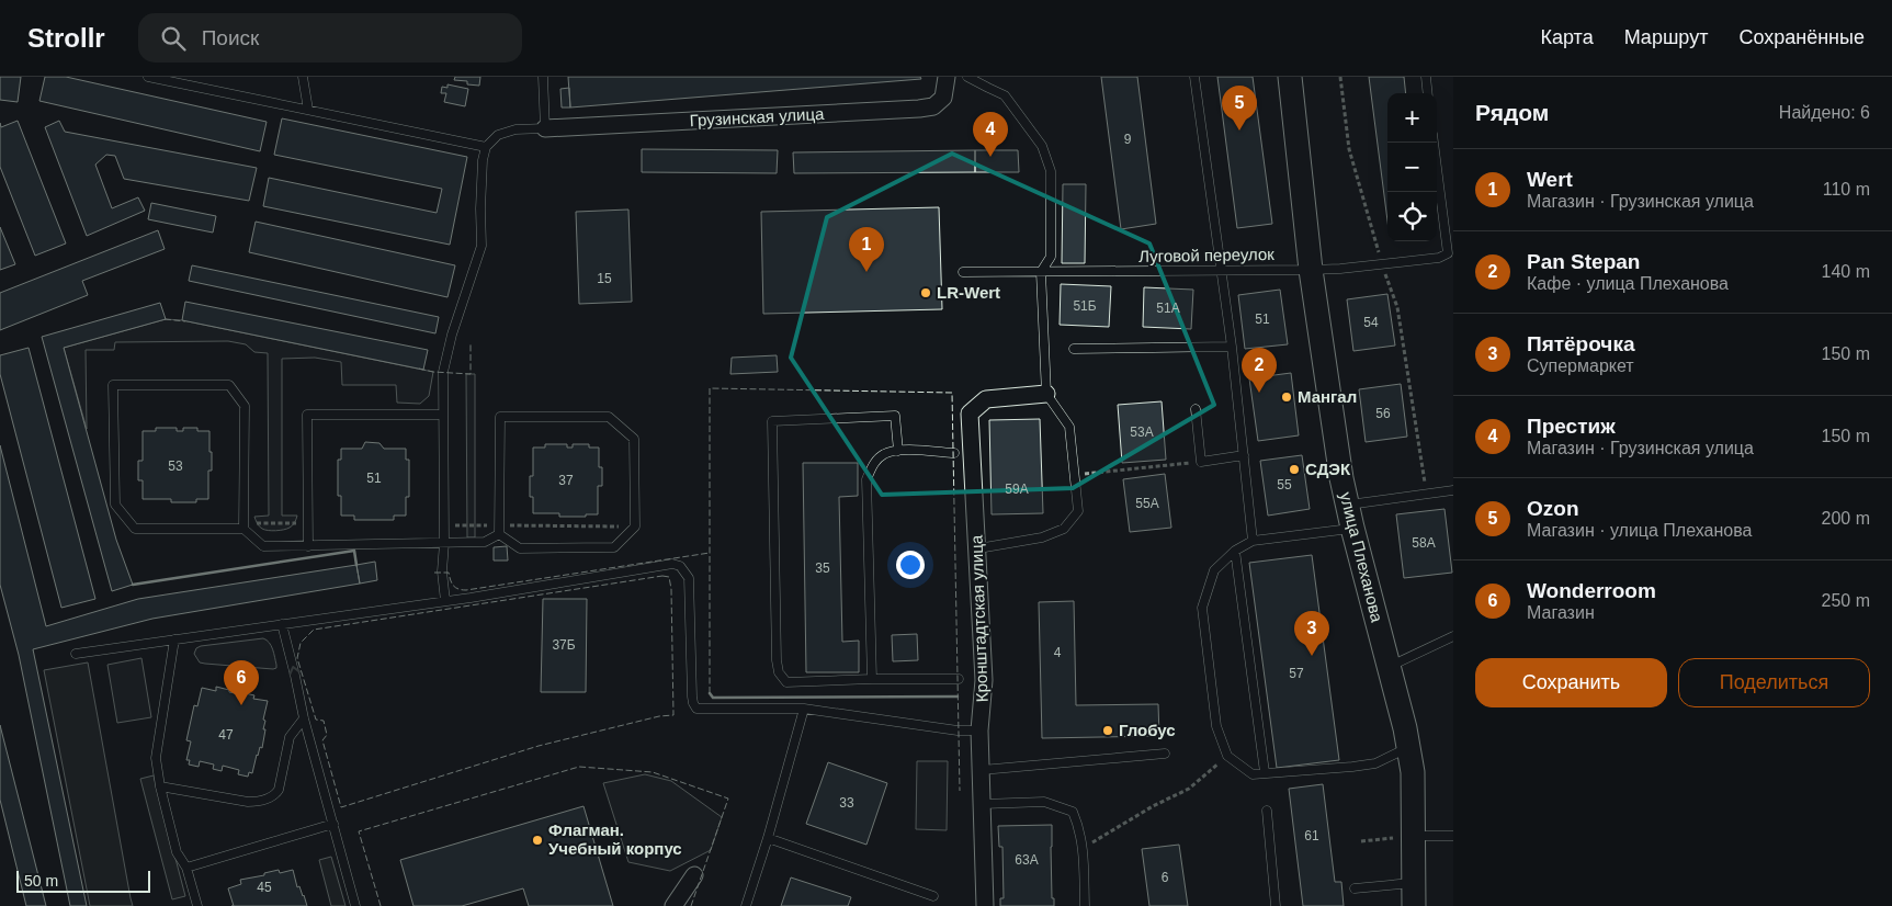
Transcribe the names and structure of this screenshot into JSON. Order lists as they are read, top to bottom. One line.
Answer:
{"streets":{"main road":["улица Плеханова"],"street":["Грузинская улица","Кронштадтская улица"],"lane":["Луговой переулок"]},"crossings":[["Луговой переулок","улица Плеханова"]],"places":["LR-Wert","Мангал","СДЭК","Глобус","Флагман. Учебный корпус"],"house_numbers":["9","15","51Б","51А","51","54","56","53А","53","51","37","55","59А","55А","58А","35","37Б","4","57","47","33","61","63А","6","45"],"scale_bar":"50 m","page":{"header":"Strollr","search":"Поиск","nav":["Карта","Маршрут","Сохранённые"],"heading":["Рядом","Найдено: 6"],"pins":["5","4","1","2","3","6"],"map_buttons":["+","−"],"list":[{"mark":"1","name":"Wert","note":"Магазин · Грузинская улица","value":"110 m"},{"mark":"2","name":"Pan Stepan","note":"Кафе · улица Плеханова","value":"140 m"},{"mark":"3","name":"Пятёрочка","note":"Супермаркет","value":"150 m"},{"mark":"4","name":"Престиж","note":"Магазин · Грузинская улица","value":"150 m"},{"mark":"5","name":"Ozon","note":"Магазин · улица Плеханова","value":"200 m"},{"mark":"6","name":"Wonderroom","note":"Магазин","value":"250 m"}],"buttons":["Сохранить","Поделиться"],"scale":"50 m"}}
